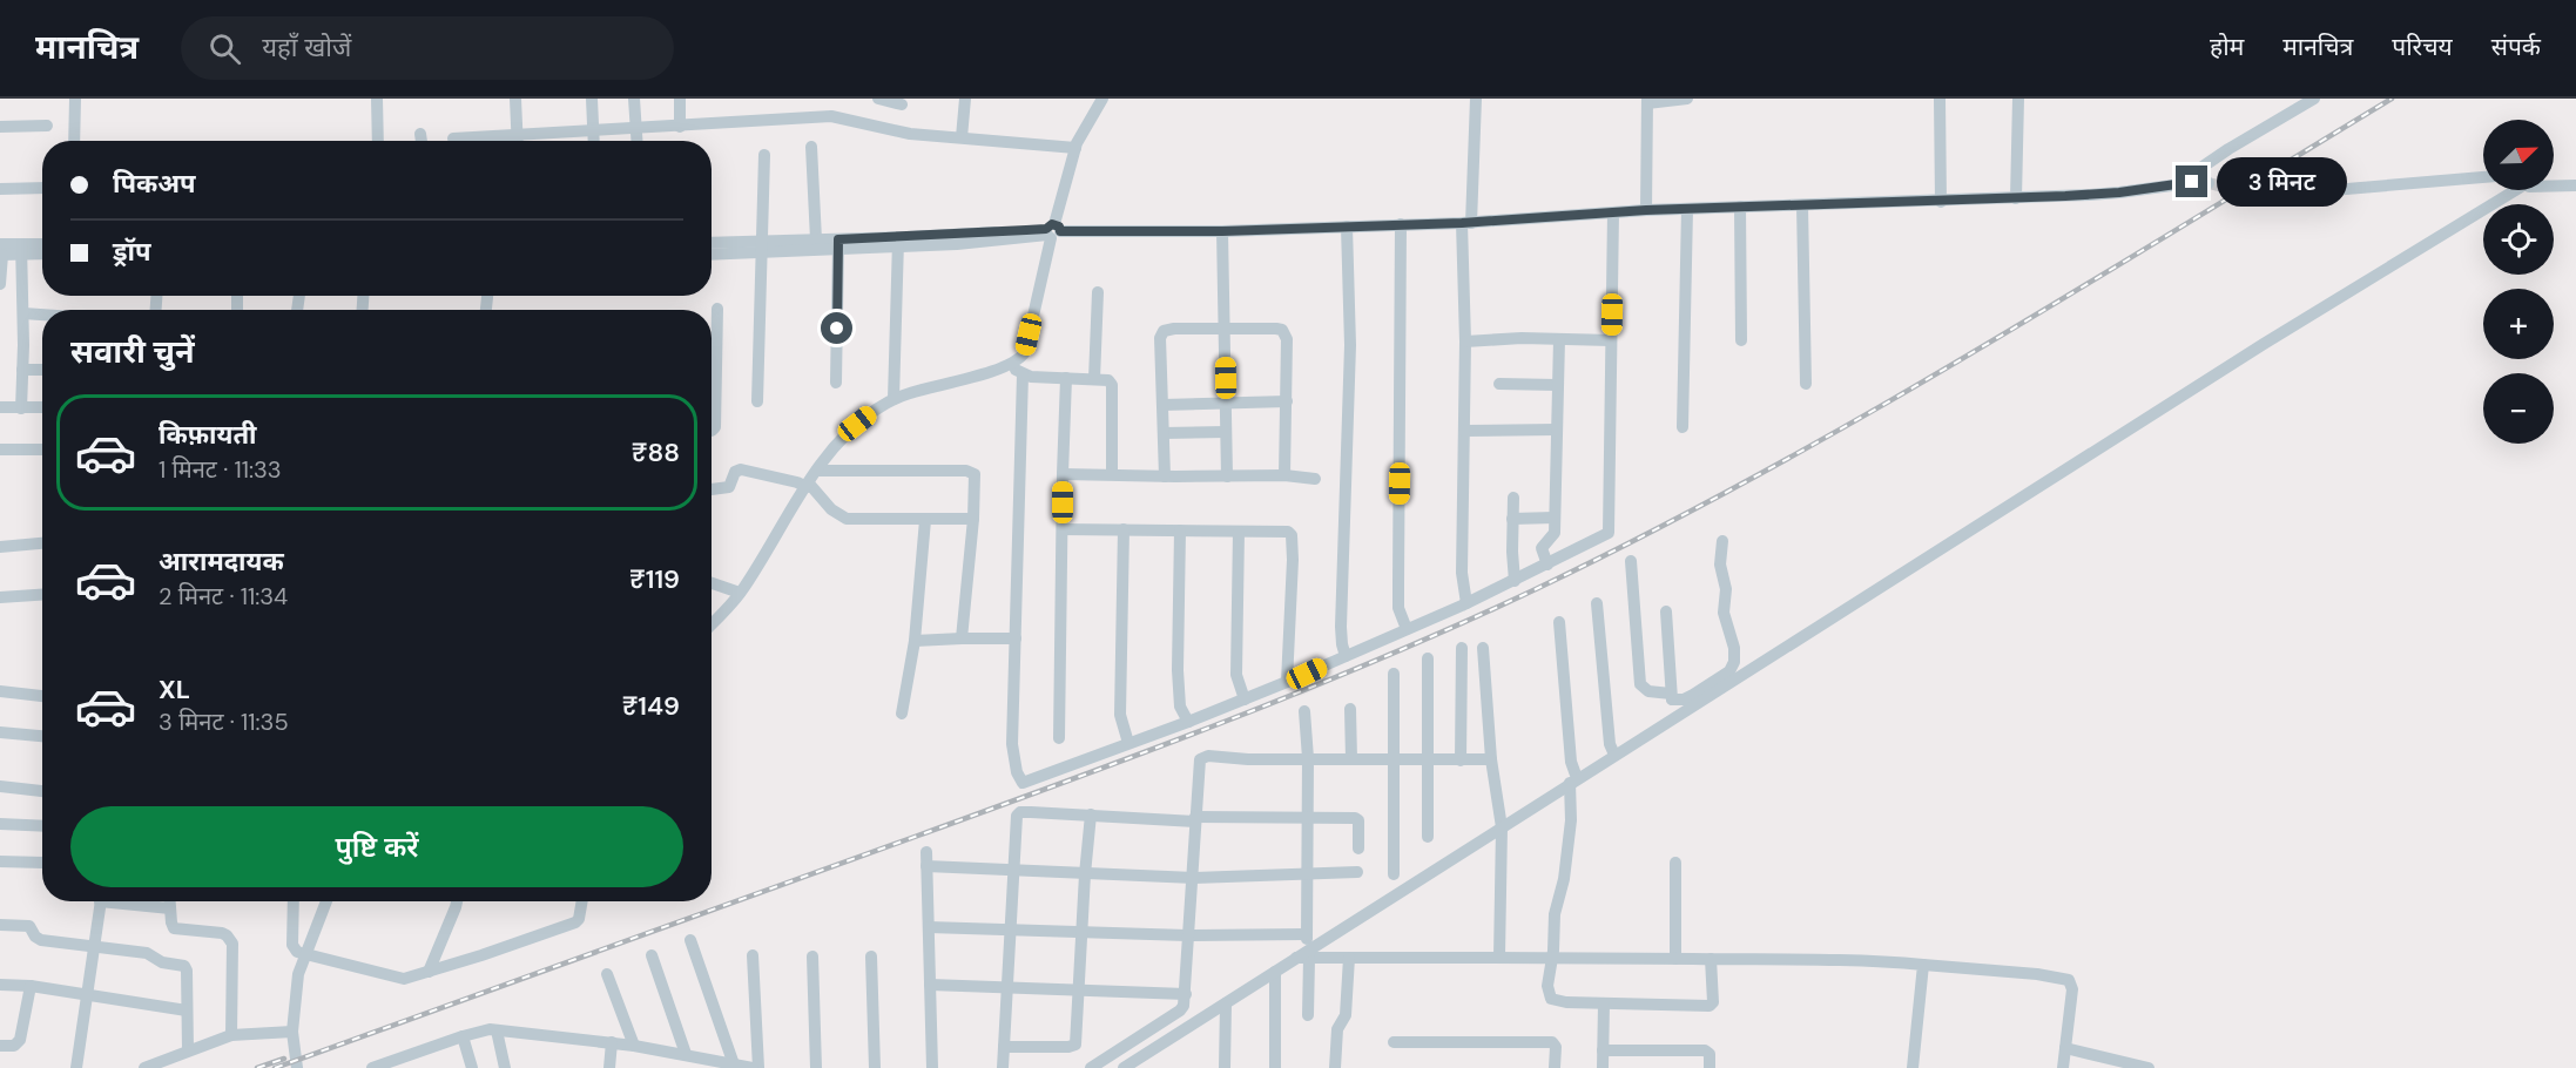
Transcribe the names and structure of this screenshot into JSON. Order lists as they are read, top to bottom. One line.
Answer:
{"north":"top right","page":{"header":"मानचित्र","search":"यहाँ खोजें","nav":["होम","मानचित्र","परिचय","संपर्क"],"map_buttons":["+","−"],"banner":["पिकअप","ड्रॉप"],"bubble":"3 मिनट","heading":"सवारी चुनें","list":[{"name":"किफ़ायती","note":"1 मिनट · 11:33","value":"₹88"},{"name":"आरामदायक","note":"2 मिनट · 11:34","value":"₹119"},{"name":"XL","note":"3 मिनट · 11:35","value":"₹149"}],"buttons":"पुष्टि करें"}}
